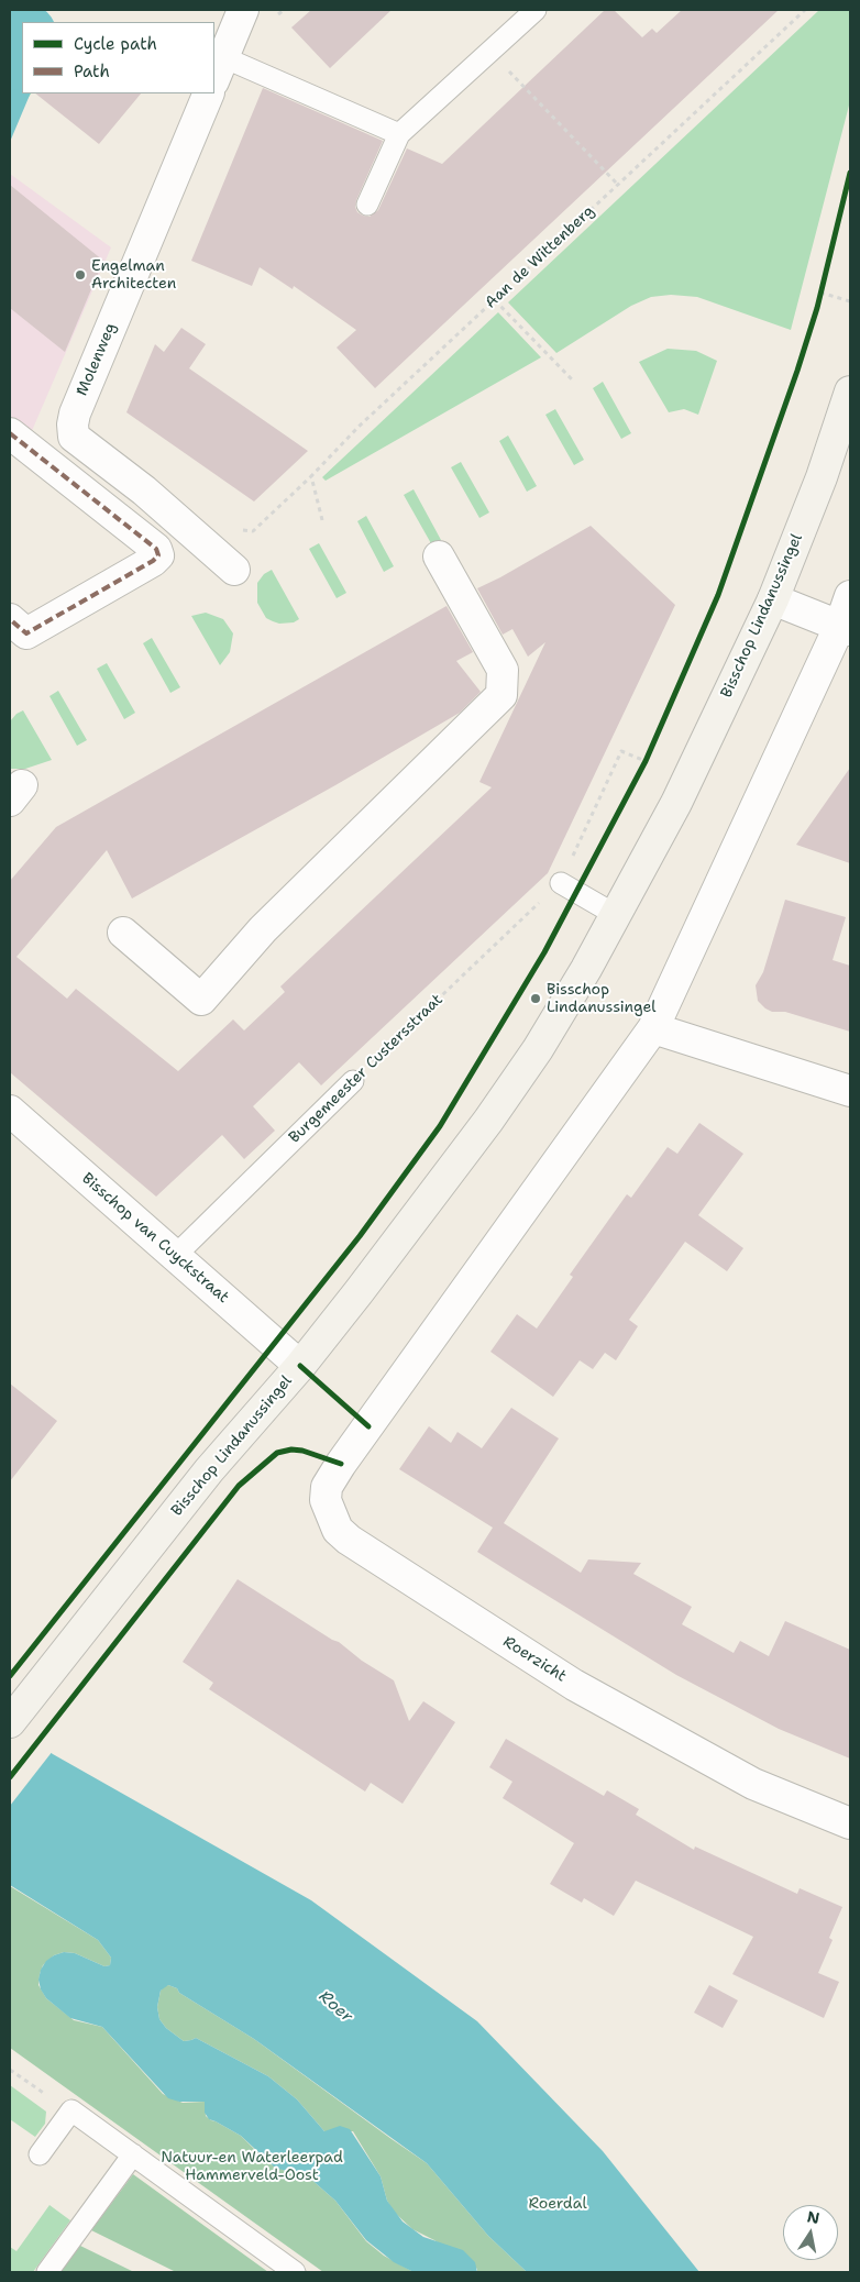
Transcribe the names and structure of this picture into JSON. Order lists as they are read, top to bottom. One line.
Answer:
{"streets":{"main road":["Bisschop Lindanussingel"],"street":["Molenweg","Bisschop van Cuyckstraat","Roerzicht"],"lane":["Burgemeester Custersstraat"],"path":["Aan de Wittenberg"]},"crossings":[["Bisschop Lindanussingel","Bisschop van Cuyckstraat"],["Burgemeester Custersstraat","Bisschop van Cuyckstraat"]],"water":["Roer"],"parks":["Natuur-en Waterleerpad Hammerveld-Oost","Roerdal"],"places":["Engelman Architecten","Bisschop Lindanussingel"],"legend":["Cycle path","Path"],"north":"top"}
